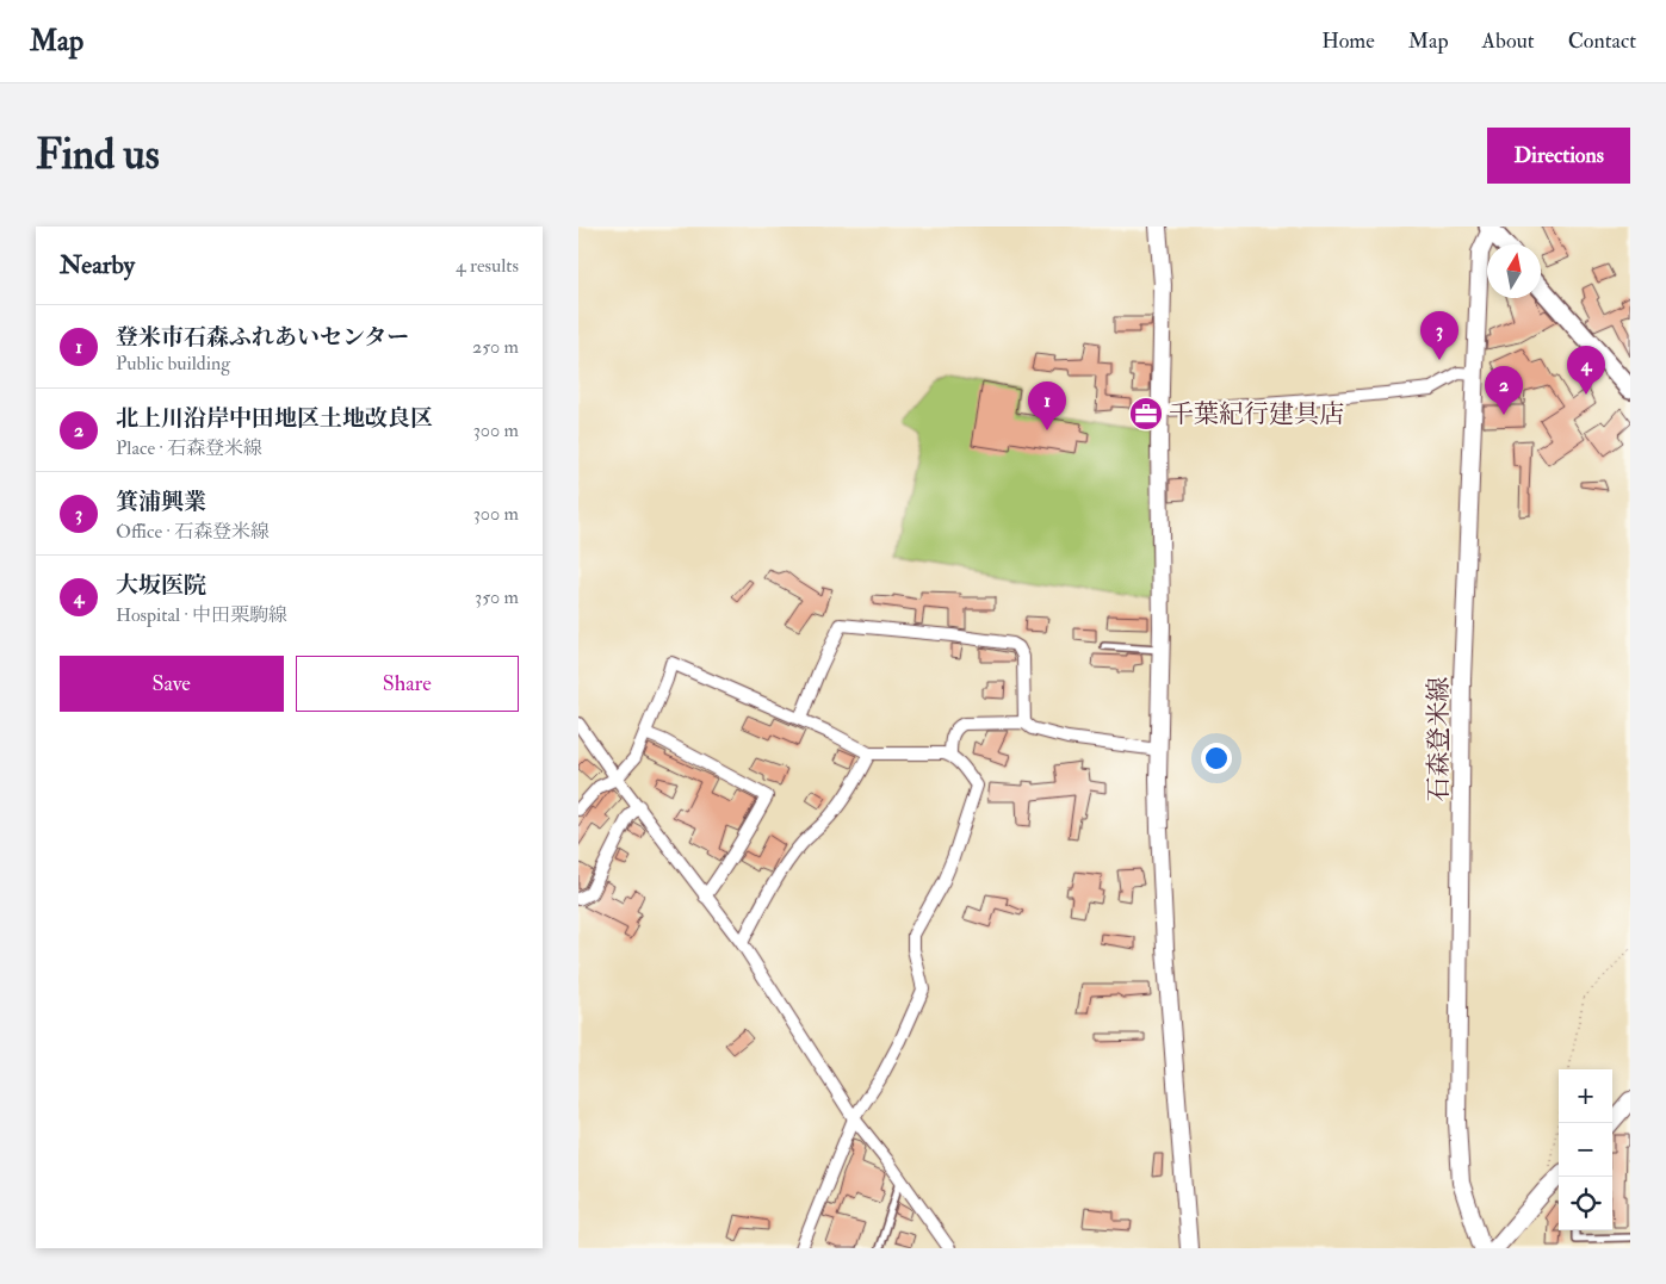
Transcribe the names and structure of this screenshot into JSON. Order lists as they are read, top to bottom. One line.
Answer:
{"streets":{"street":["石森登米線"]},"places":{"office":["千葉紀行建具店"]},"north":"top","page":{"header":"Map","nav":["Home","Map","About","Contact"],"buttons":["Directions",["Save","Share"]],"title":"Find us","heading":["Nearby","4 results"],"list":[{"mark":"1","name":"登米市石森ふれあいセンター","note":"Public building","value":"250 m"},{"mark":"2","name":"北上川沿岸中田地区土地改良区","note":"Place · 石森登米線","value":"300 m"},{"mark":"3","name":"箕浦興業","note":"Office · 石森登米線","value":"300 m"},{"mark":"4","name":"大坂医院","note":"Hospital · 中田栗駒線","value":"350 m"}],"pins":["3","4","2","1"],"map_buttons":["+","−"]}}
